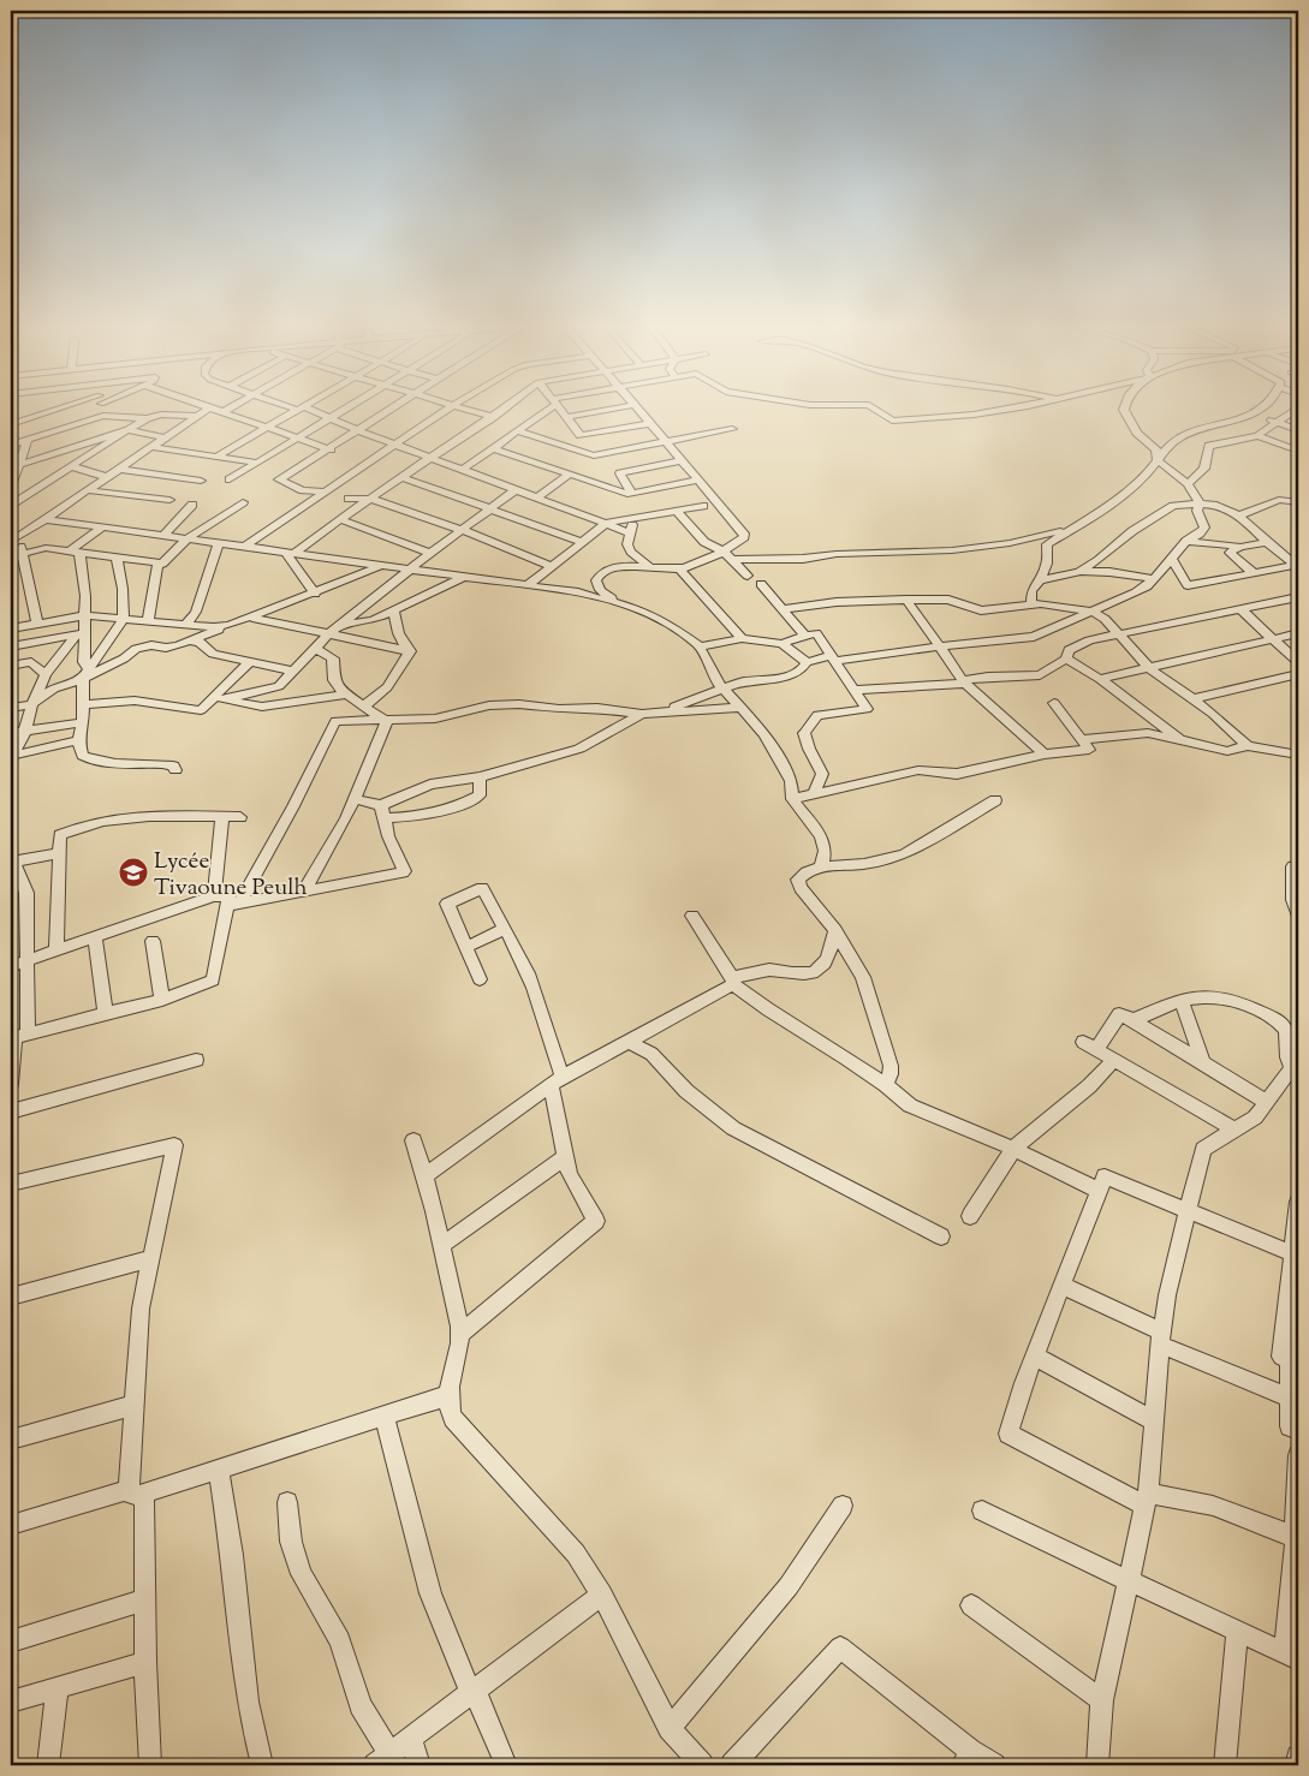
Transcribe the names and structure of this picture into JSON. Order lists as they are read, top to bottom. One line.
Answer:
{"places":{"school or university":["Lycée Tivaoune Peulh"]}}
